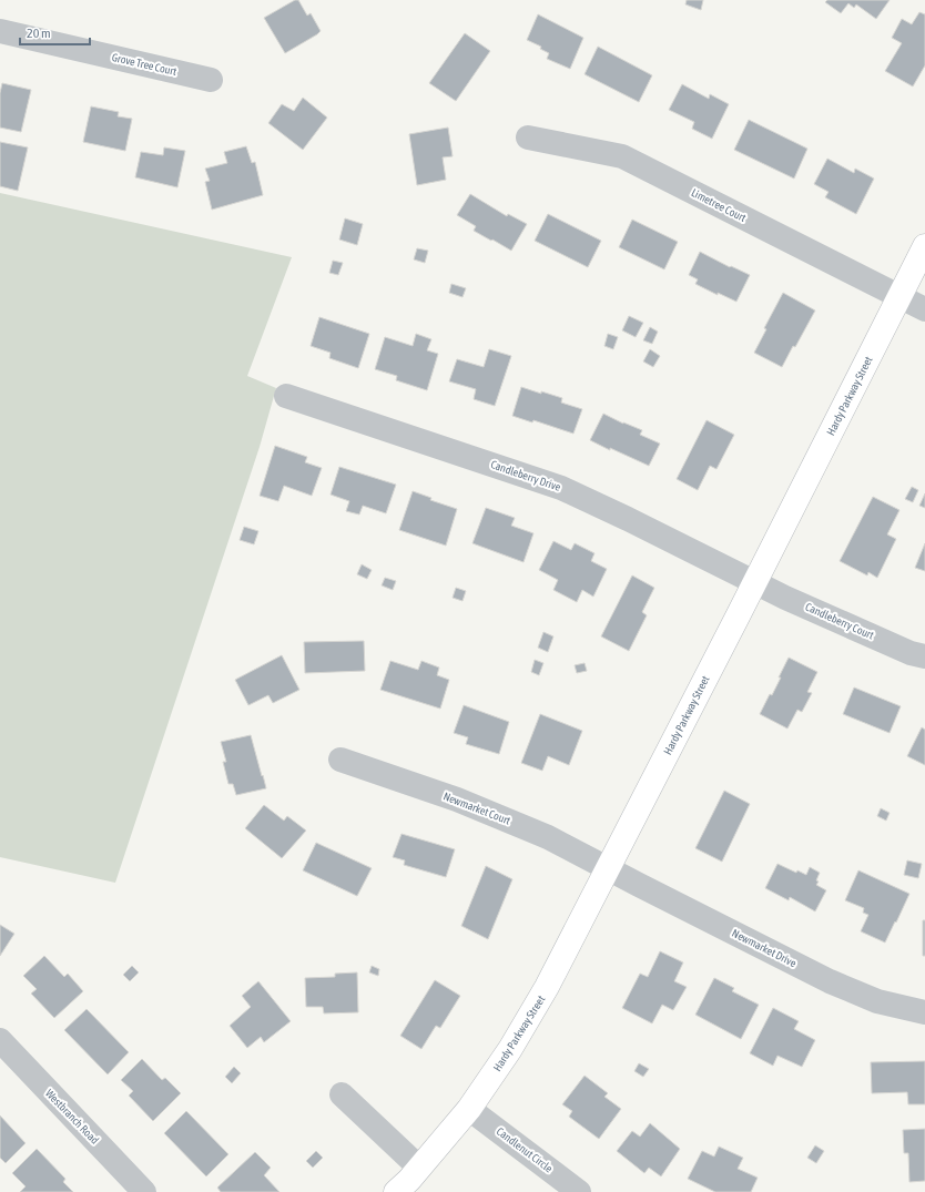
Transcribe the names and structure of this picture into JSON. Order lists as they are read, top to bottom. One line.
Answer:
{"streets":{"main road":["Hardy Parkway Street"],"street":["Grove Tree Court","Limetree Court","Candleberry Drive","Candleberry Court","Newmarket Court","Newmarket Drive","Westbranch Road","Candlenut Circle"]},"crossings":[["Limetree Court","Hardy Parkway Street"],["Hardy Parkway Street","Candleberry Drive"],["Hardy Parkway Street","Candleberry Court"],["Hardy Parkway Street","Newmarket Court"],["Hardy Parkway Street","Newmarket Drive"],["Hardy Parkway Street","Candlenut Circle"],["Candleberry Drive","Candleberry Court"],["Newmarket Court","Newmarket Drive"]],"scale_bar":"20 m"}
